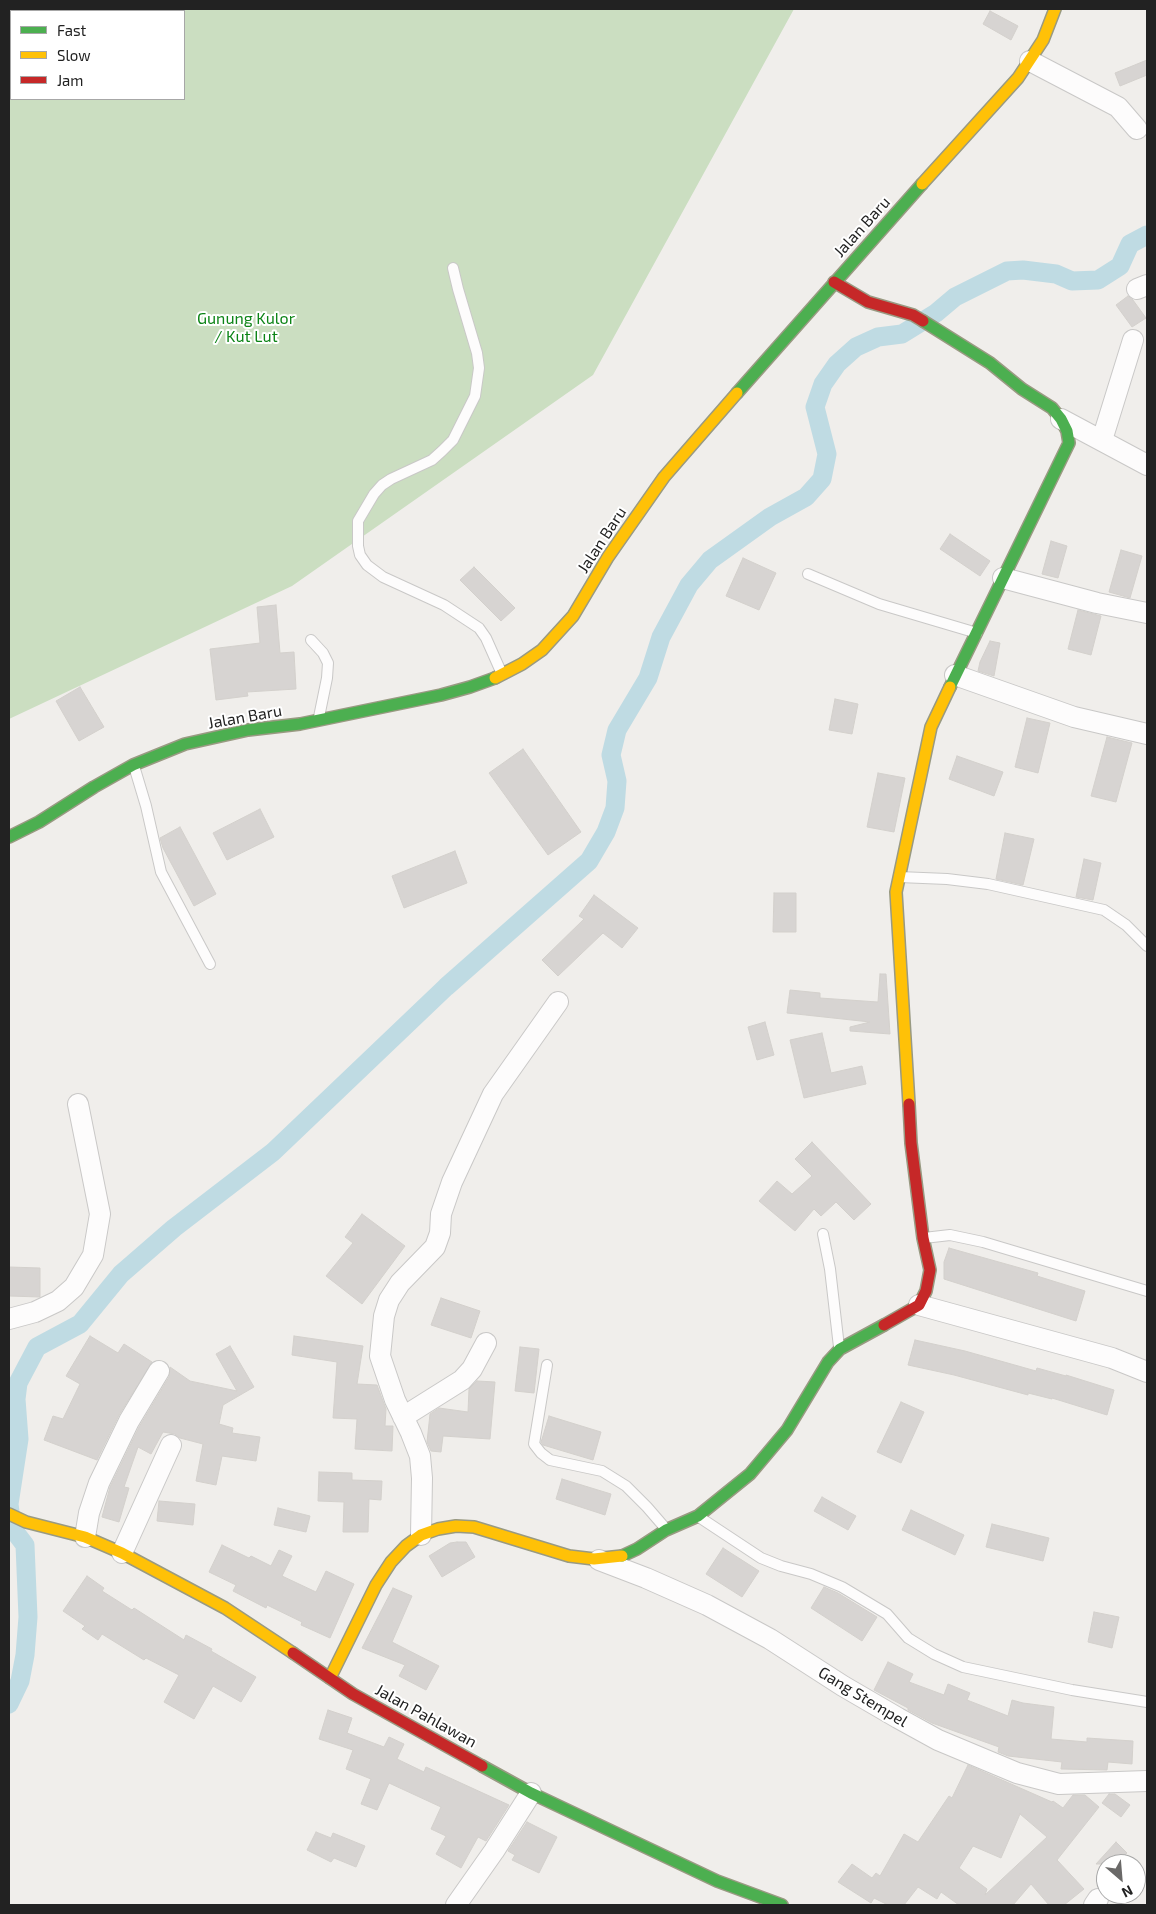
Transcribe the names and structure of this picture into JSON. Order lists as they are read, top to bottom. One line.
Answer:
{"streets":{"street":["Jalan Baru","Gang Stempel","Jalan Pahlawan"]},"parks":["Gunung Kulor / Kut Lut"],"legend":["Fast","Slow","Jam"],"north":"bottom right"}
